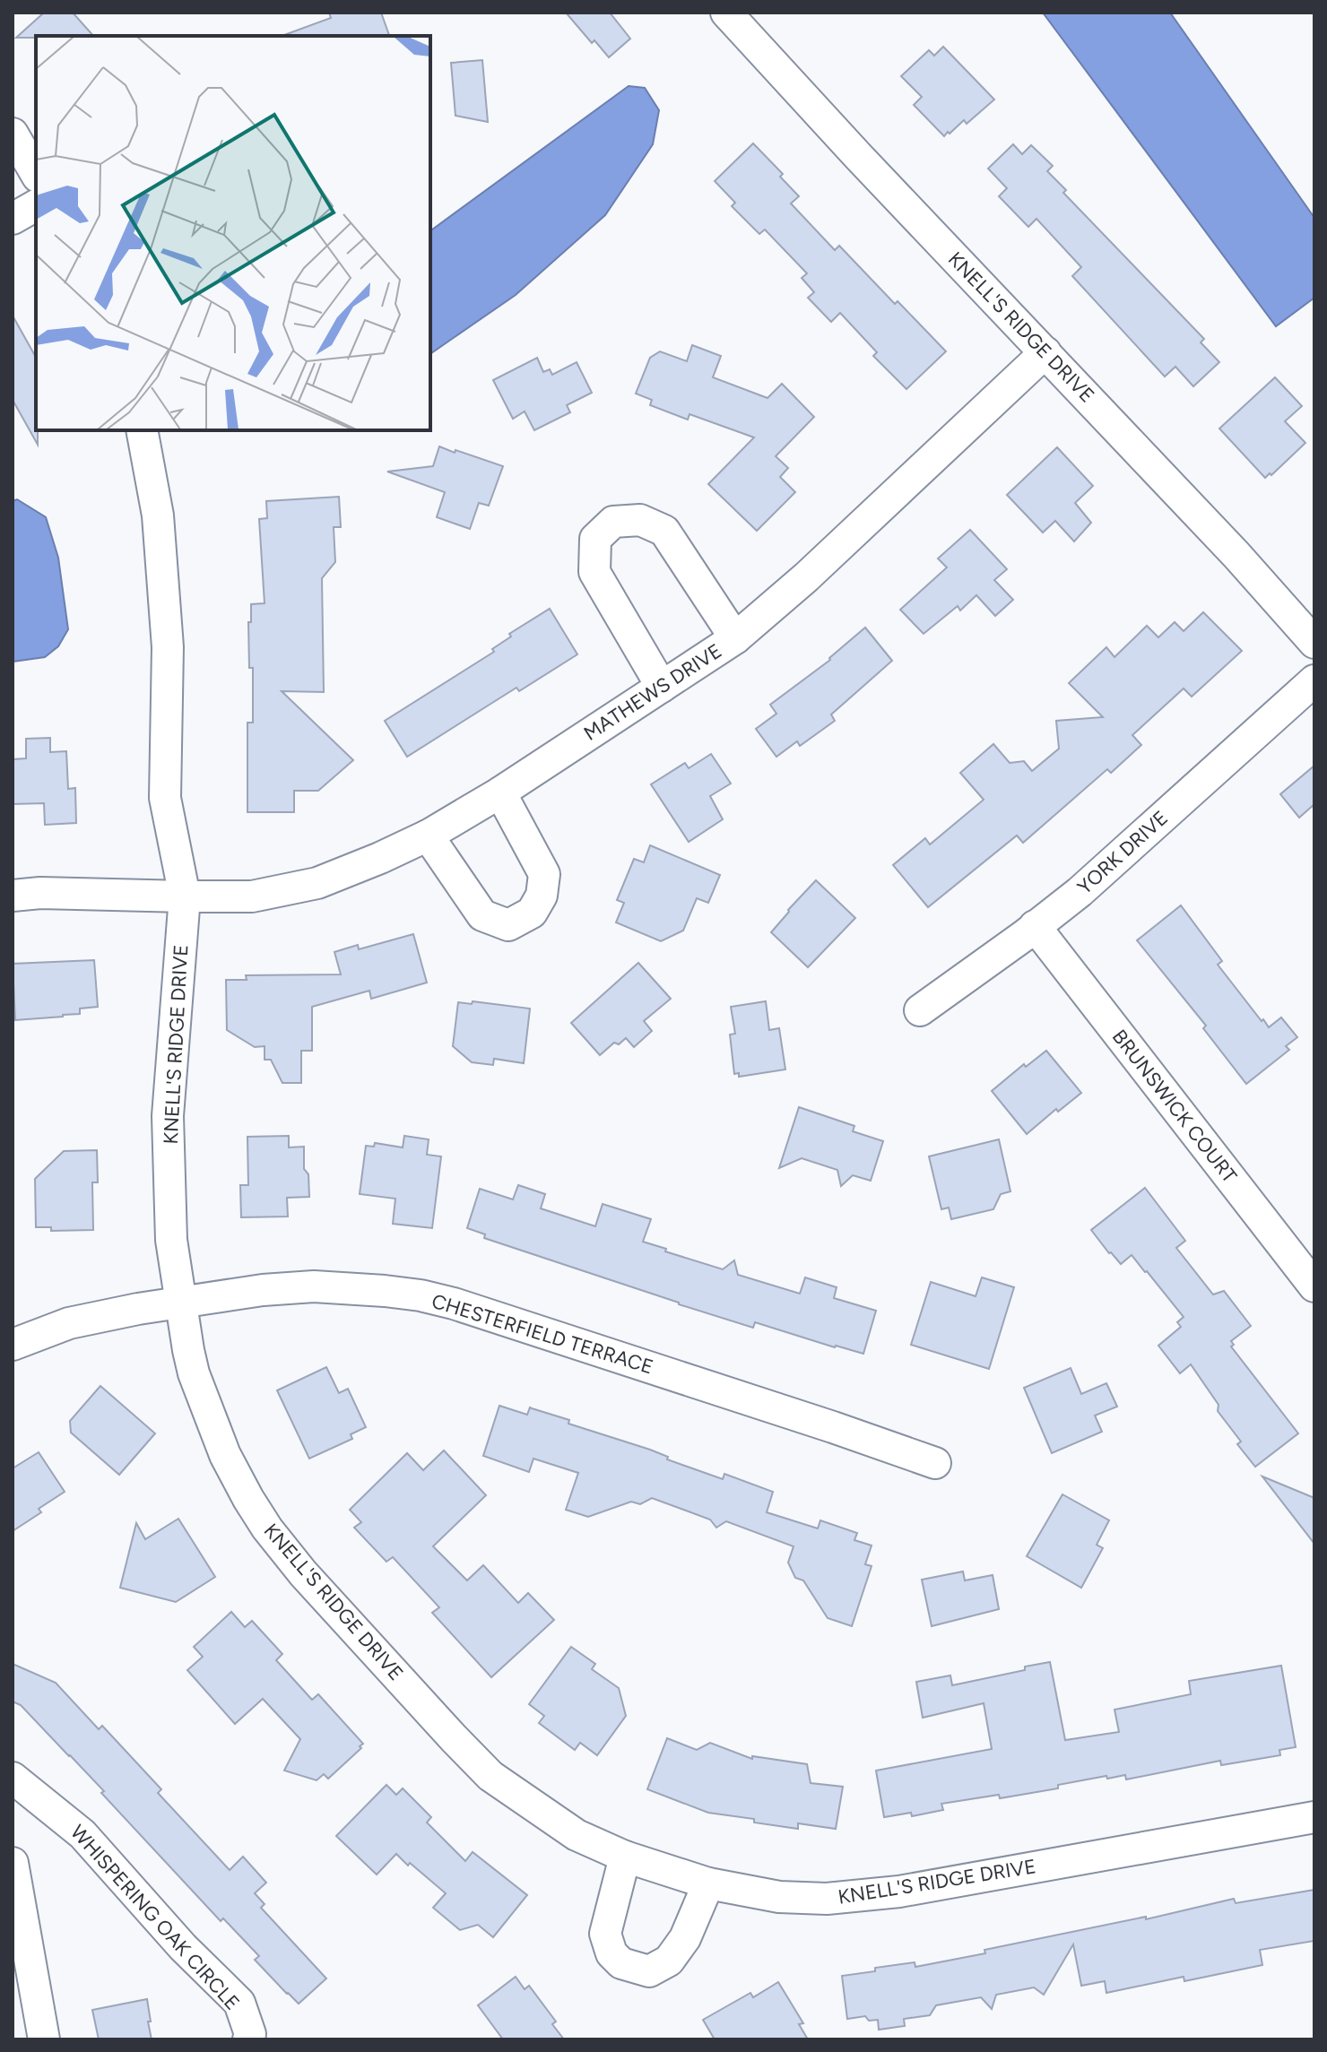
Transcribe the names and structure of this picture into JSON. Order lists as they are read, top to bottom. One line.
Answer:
{"streets":{"street":["KNELL'S RIDGE DRIVE","MATHEWS DRIVE","YORK DRIVE","BRUNSWICK COURT","CHESTERFIELD TERRACE","WHISPERING OAK CIRCLE"]},"crossings":[["KNELL'S RIDGE DRIVE","MATHEWS DRIVE"],["KNELL'S RIDGE DRIVE","CHESTERFIELD TERRACE"],["YORK DRIVE","BRUNSWICK COURT"]]}
